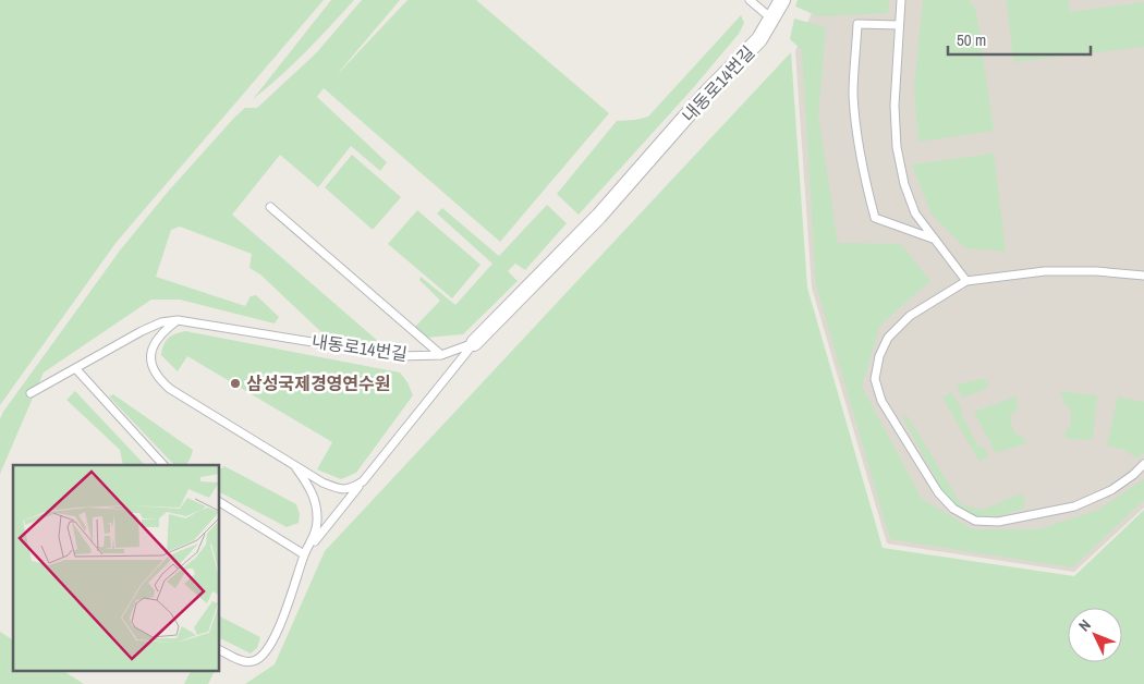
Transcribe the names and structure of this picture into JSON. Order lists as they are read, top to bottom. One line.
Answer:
{"streets":{"street":["내동로14번길"]},"places":["삼성국제경영연수원"],"scale_bar":"50 m","north":"top left"}
